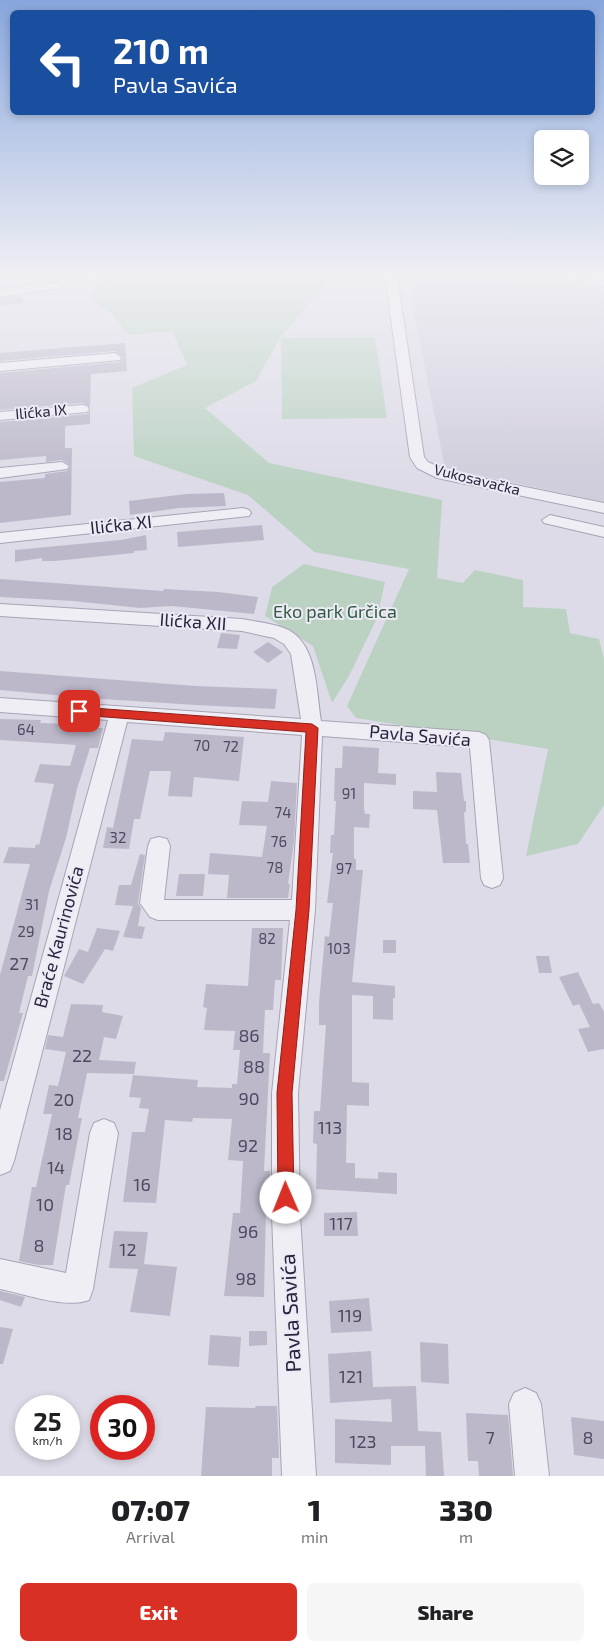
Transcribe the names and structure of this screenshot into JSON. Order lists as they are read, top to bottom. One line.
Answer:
{"streets":{"street":["Ilićka IX","Vukosavačka","Ilićka XI","Ilićka XII","Pavla Savića","Braće Kaurinovića"]},"crossings":[["Ilićka XII","Pavla Savića"],["Pavla Savića","Braće Kaurinovića"]],"parks":["Eko park Grčica"],"house_numbers":["64","70","72","91","74","32","76","78","97","31","29","82","103","27","86","22","88","90","20","113","18","92","14","16","10","117","96","8","12","98","119","121","7","8","123"],"page":{"turn":["210 m","Pavla Savića"],"speed":"25 km/h","limit":"30","eta":["07:07","Arrival","1","min","330","m"],"buttons":["Exit","Share"]}}
